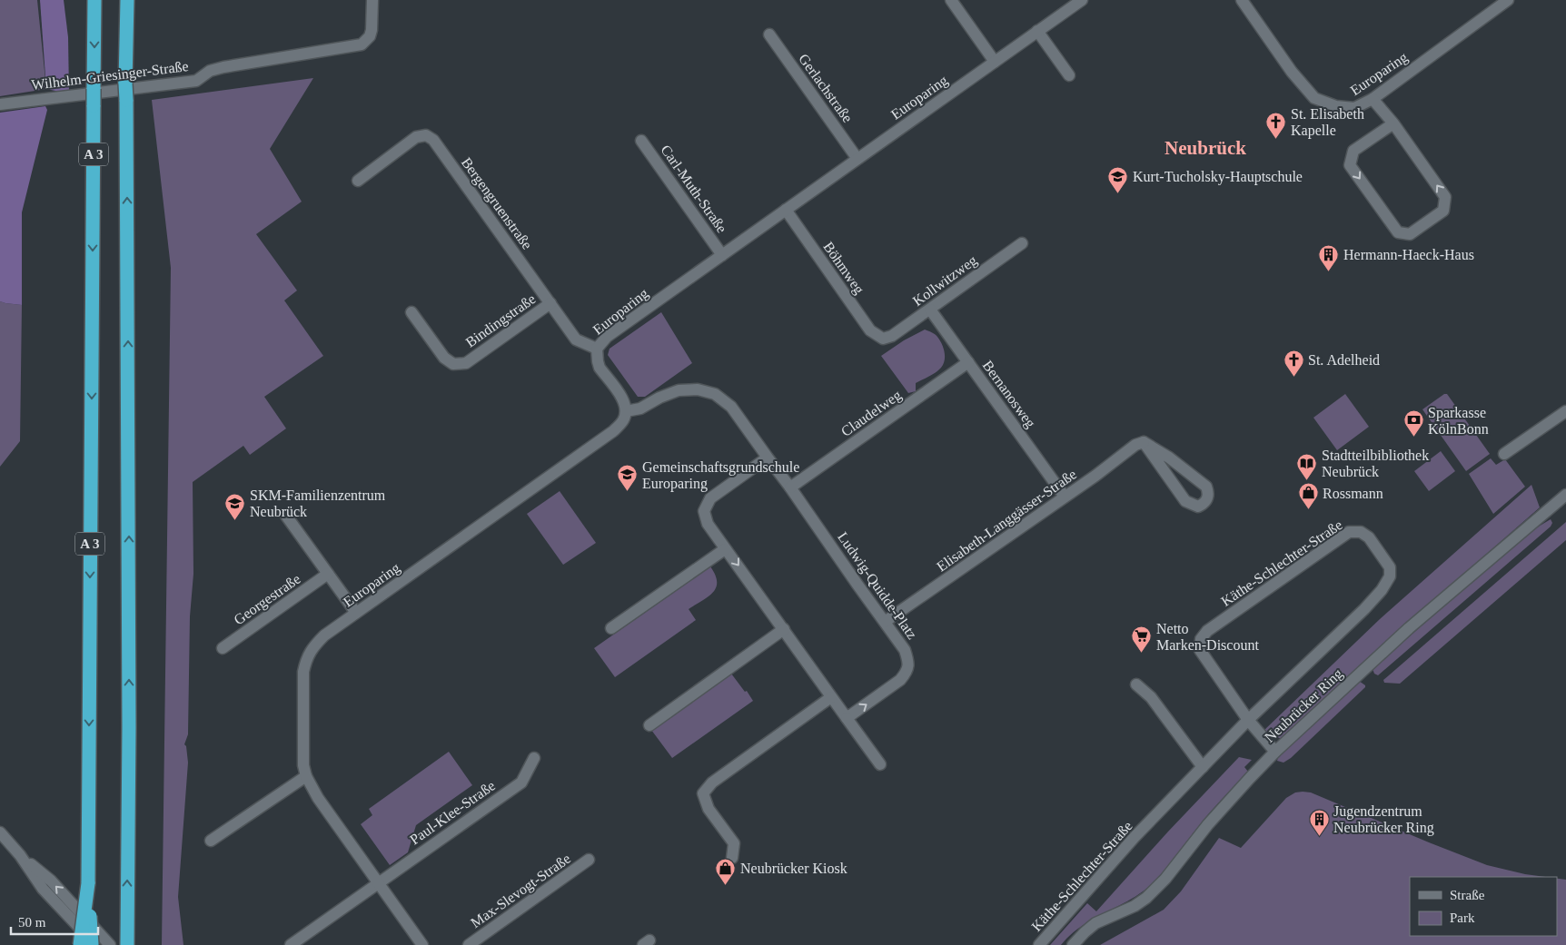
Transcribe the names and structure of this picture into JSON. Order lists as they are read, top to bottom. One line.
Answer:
{"streets":{"highway":["A 3"],"street":["Europaring","Wilhelm-Griesinger-Straße","Gerlachstraße","Carl-Muth-Straße","Bergengruenstraße","Böhmweg","Kollwitzweg","Bindingstraße","Bernanosweg","Claudelweg","Elisabeth-Langgässer-Straße","Käthe-Schlechter-Straße","Ludwig-Quidde-Platz","Georgestraße","Neubrücker Ring","Paul-Klee-Straße","Max-Slevogt-Straße"]},"crossings":[["Europaring","Gerlachstraße"],["Europaring","Carl-Muth-Straße"],["Europaring","Bergengruenstraße"],["Europaring","Böhmweg"],["Europaring","Ludwig-Quidde-Platz"],["Europaring","Paul-Klee-Straße"],["Bergengruenstraße","Bindingstraße"],["Böhmweg","Kollwitzweg"],["Kollwitzweg","Bernanosweg"],["Bernanosweg","Claudelweg"],["Bernanosweg","Elisabeth-Langgässer-Straße"],["Claudelweg","Ludwig-Quidde-Platz"],["Elisabeth-Langgässer-Straße","Ludwig-Quidde-Platz"],["Käthe-Schlechter-Straße","Neubrücker Ring"]],"districts":["Neubrück"],"places":{"church":["St. Elisabeth Kapelle","St. Adelheid"],"school or university":["Kurt-Tucholsky-Hauptschule","Gemeinschaftsgrundschule Europaring","SKM-Familienzentrum Neubrück"],"building":["Hermann-Haeck-Haus","Jugendzentrum Neubrücker Ring"],"bank":["Sparkasse KölnBonn"],"library":["Stadtteilbibliothek Neubrück"],"shop":["Rossmann","Neubrücker Kiosk"],"supermarket":["Netto Marken-Discount"]},"legend":["Straße","Park"],"scale_bar":"50 m"}
